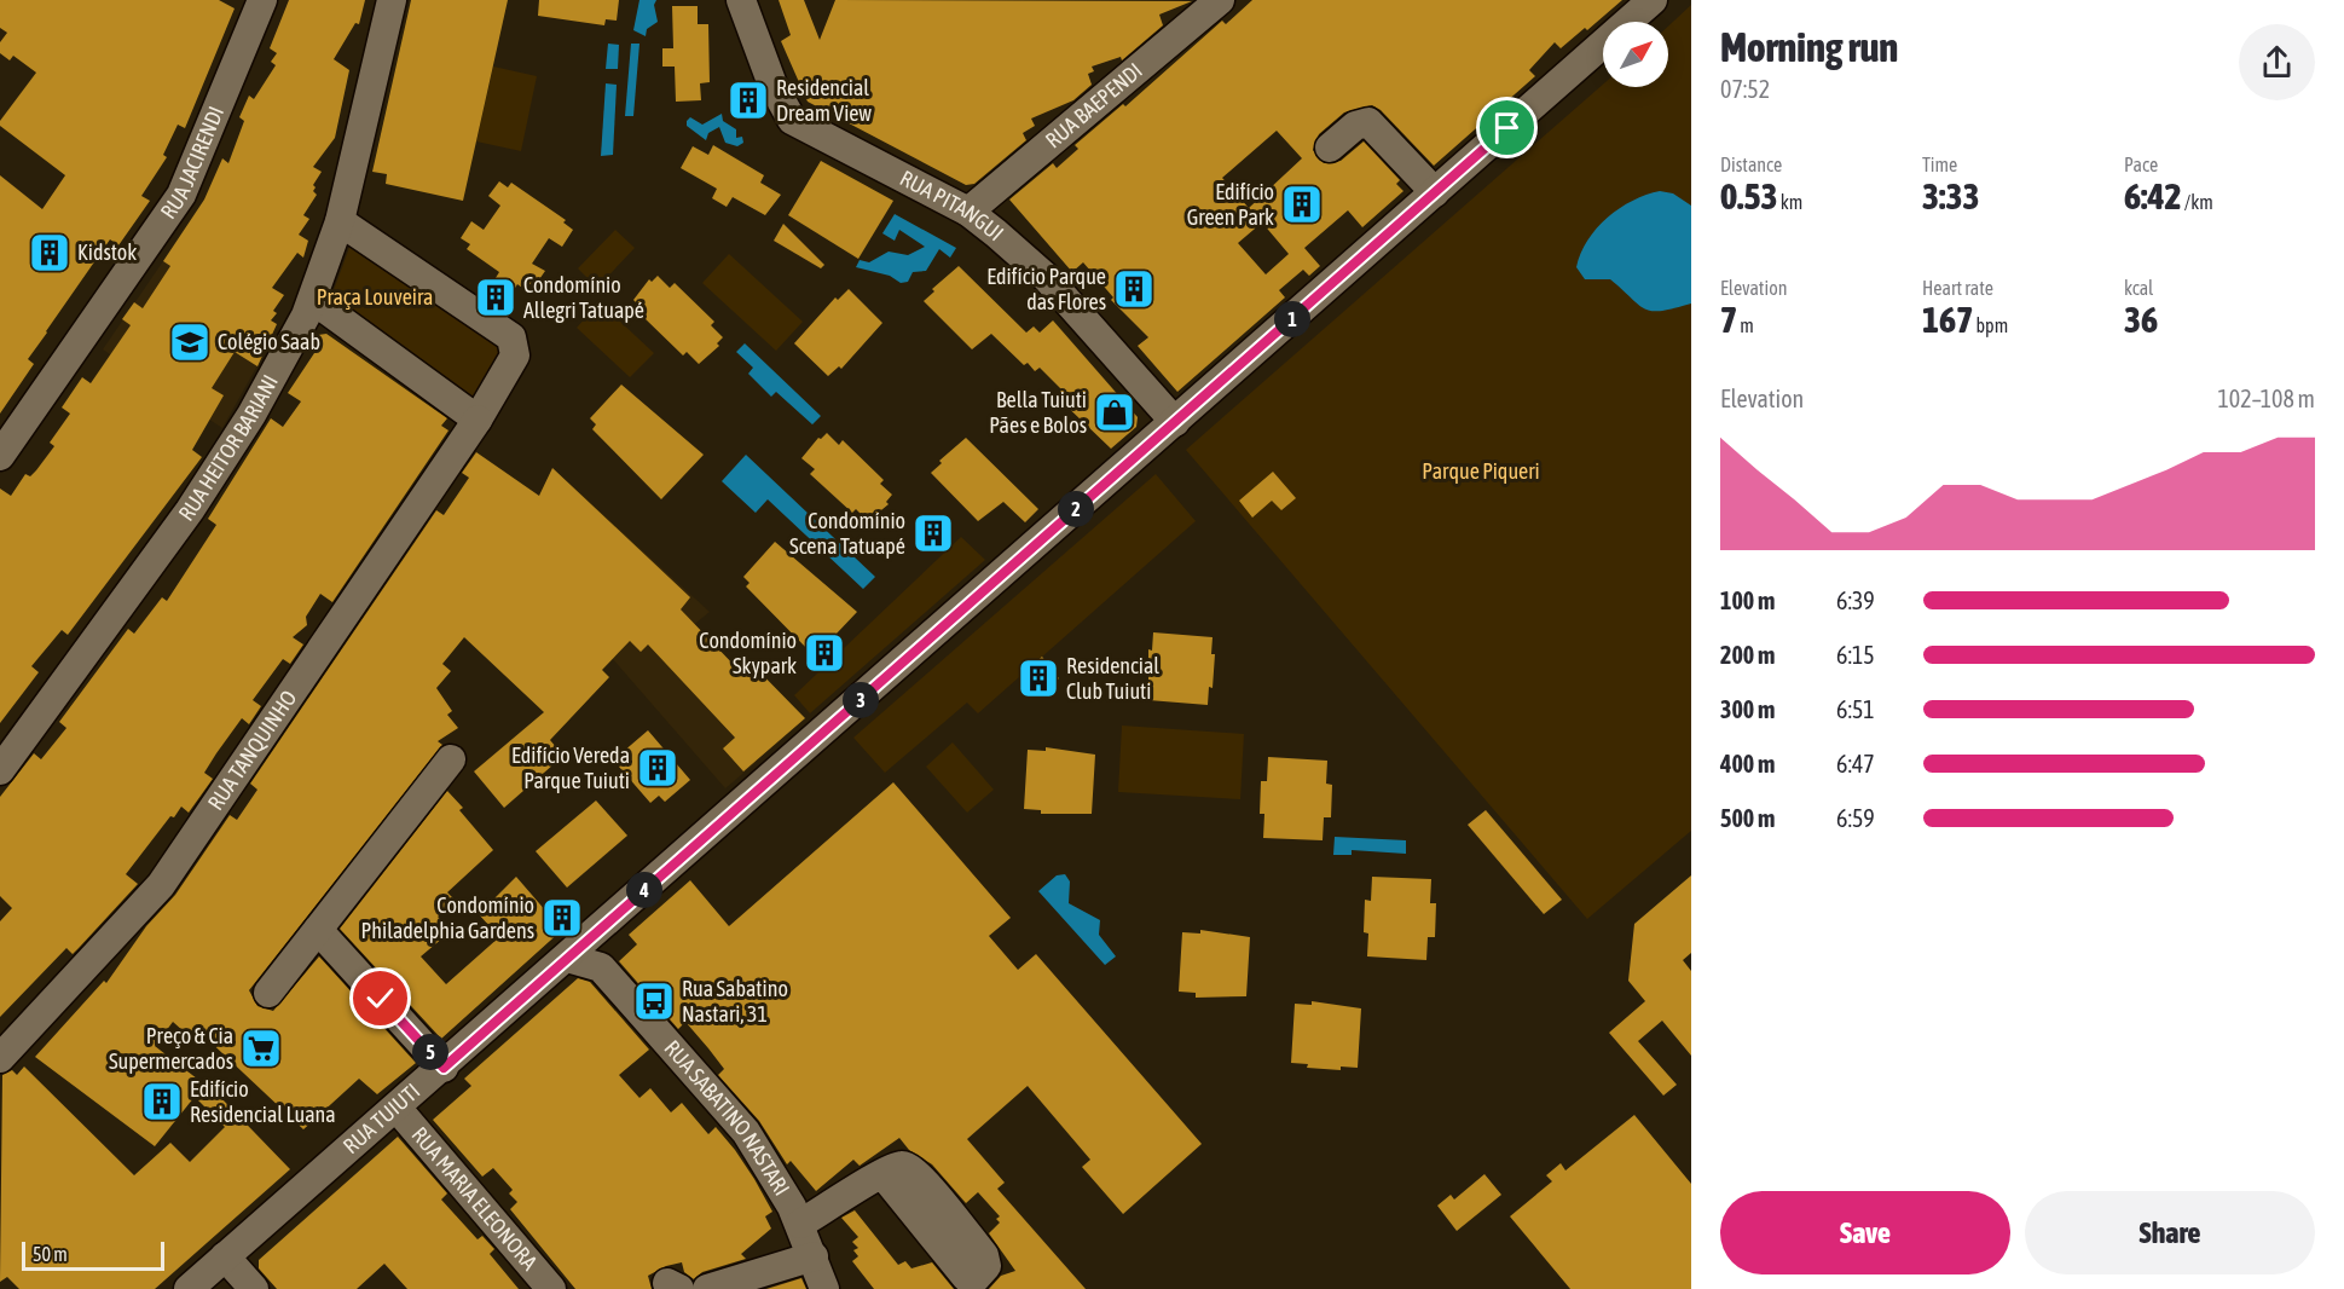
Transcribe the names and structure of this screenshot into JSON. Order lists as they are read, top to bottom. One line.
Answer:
{"streets":{"street":["RUA BAEPENDI","RUA JACIRENDI","RUA PITANGUI","RUA HEITOR BARIANI","RUA TANQUINHO","RUA TUIUTI","RUA SABATINO NASTARI","RUA MARIA ELEONORA"]},"crossings":[["RUA BAEPENDI","RUA PITANGUI"],["RUA PITANGUI","RUA TUIUTI"],["RUA TUIUTI","RUA MARIA ELEONORA"]],"parks":["Praça Louveira","Parque Piqueri"],"places":{"building":["Residencial Dream View","Edifício Green Park","Kidstok","Edifício Parque das Flores","Condomínio Allegri Tatuapé","Condomínio Scena Tatuapé","Condomínio Skypark","Residencial Club Tuiuti","Edifício Vereda Parque Tuiuti","Condomínio Philadelphia Gardens","Edifício Residencial Luana"],"school or university":["Colégio Saab"],"shop":["Bella Tuiuti Pães e Bolos"],"bus stop":["Rua Sabatino Nastari, 31"],"supermarket":["Preço & Cia Supermercados"]},"scale_bar":"50 m","north":"top right","page":{"heading":["Morning run","07:52"],"stats":[["Distance","0.53 km"],["Time","3:33"],["Pace","6:42 /km"],["Elevation","7 m"],["Heart rate","167 bpm"],["kcal","36"]],"pins":["1","2","3","4","5"],"chart":["Elevation","102–108 m"],"list":[{"name":"100 m","note":"6:39"},{"name":"200 m","note":"6:15"},{"name":"300 m","note":"6:51"},{"name":"400 m","note":"6:47"},{"name":"500 m","note":"6:59"}],"buttons":["Save","Share"],"scale":"50 m"}}
